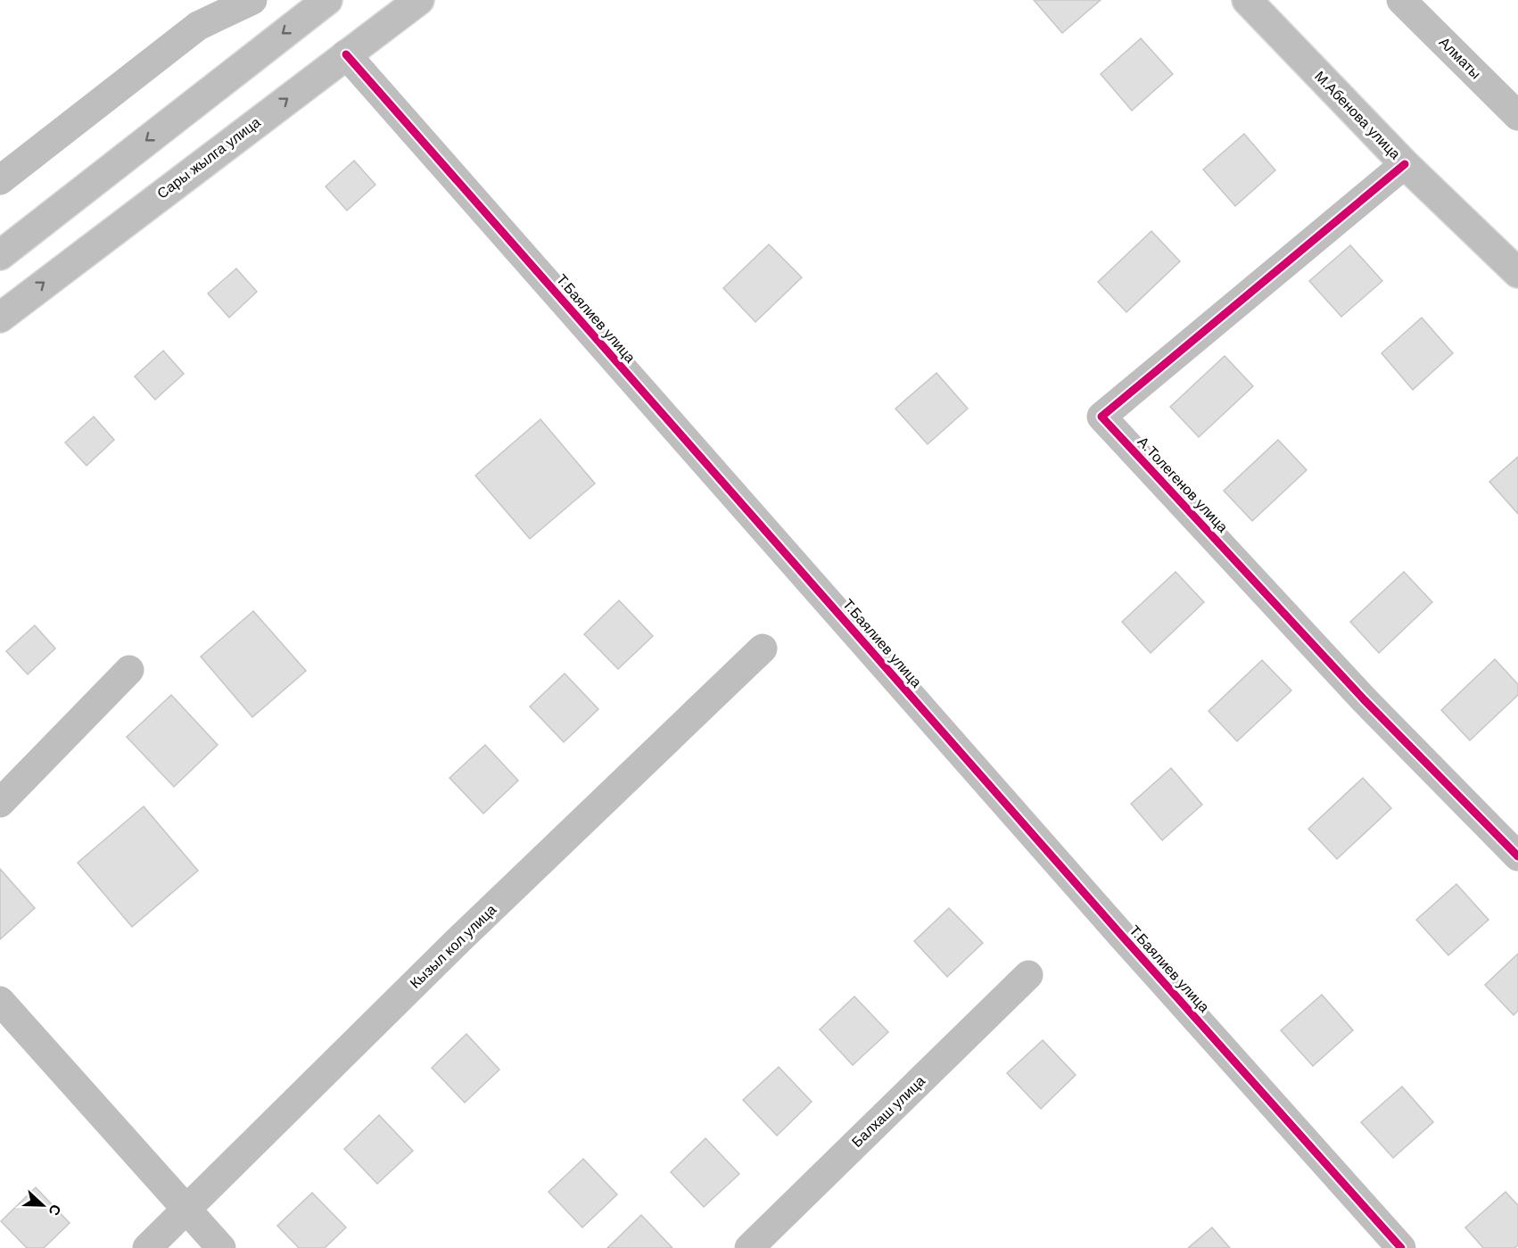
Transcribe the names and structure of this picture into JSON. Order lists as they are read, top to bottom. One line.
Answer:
{"streets":{"street":["Алматы","М.Абенова улица","Сары жылга улица","Т.Баялиев улица","А.Толегенов улица","Кызыл кол улица","Балхаш улица"]},"crossings":[["М.Абенова улица","А.Толегенов улица"],["Сары жылга улица","Т.Баялиев улица"]],"north":"right"}
